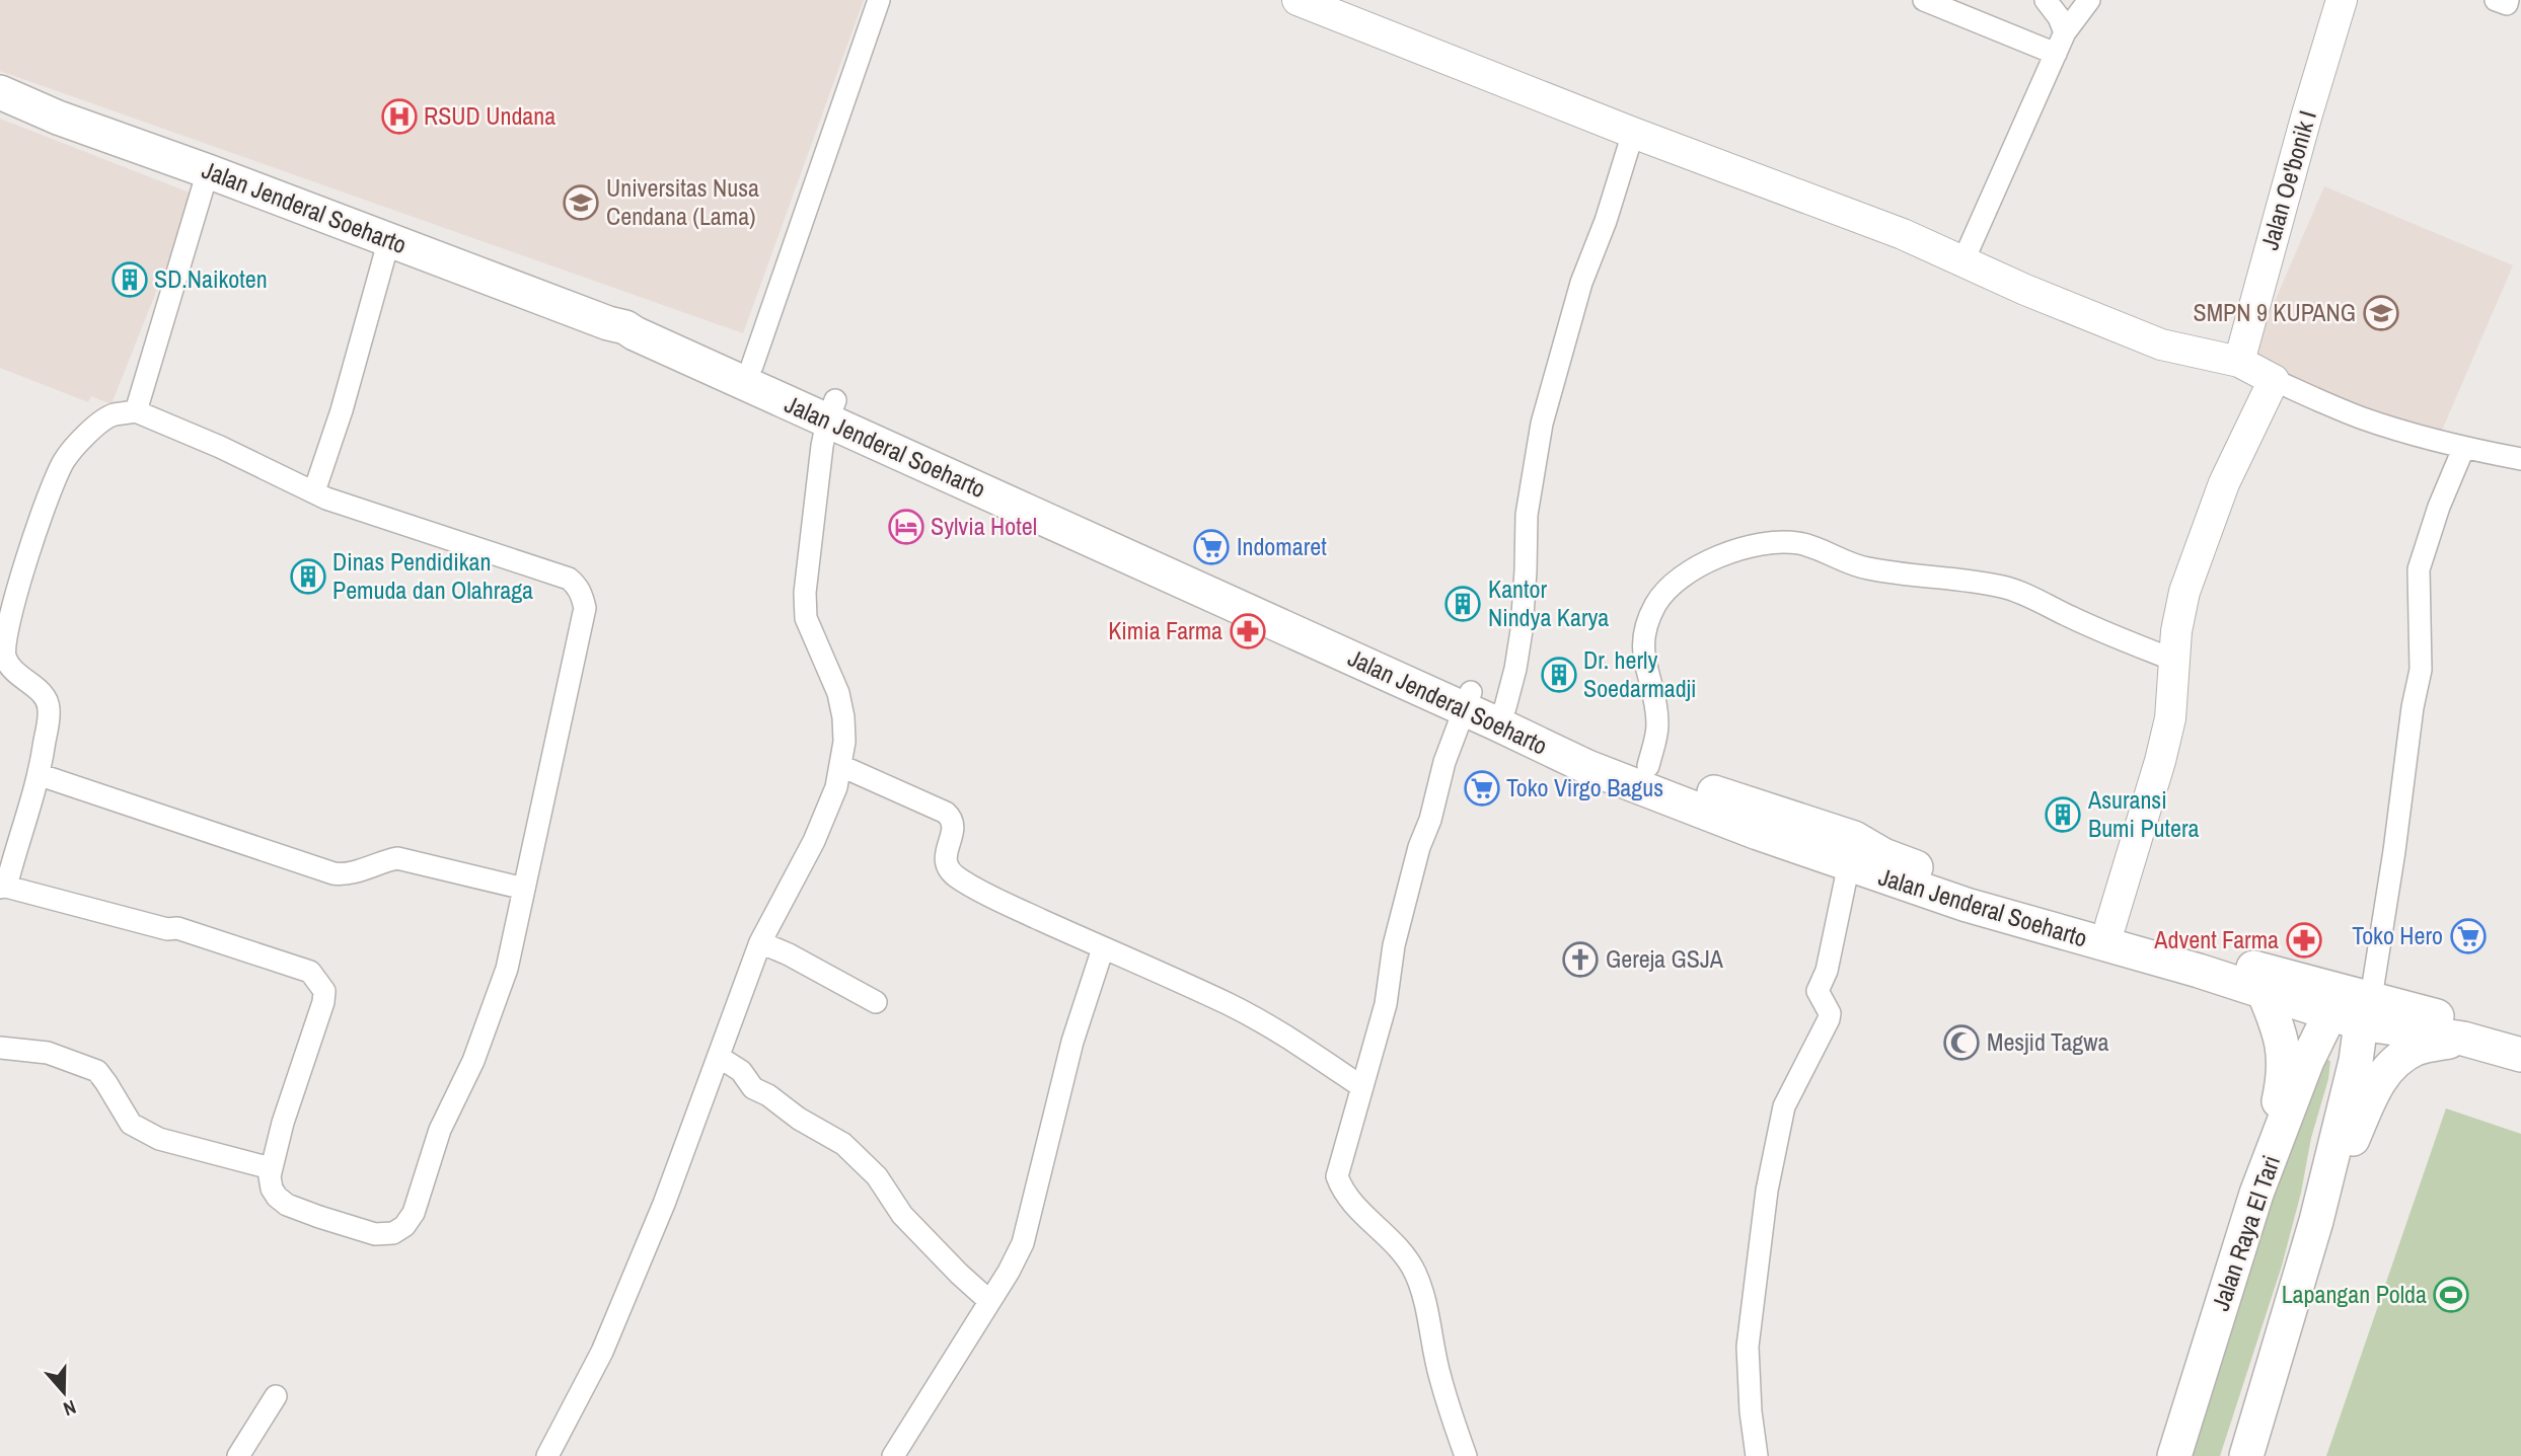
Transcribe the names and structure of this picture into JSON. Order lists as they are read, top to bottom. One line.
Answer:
{"streets":{"main road":["Jalan Jenderal Soeharto","Jalan Raya El Tari"],"street":["Jalan Oe'bonik I"]},"crossings":[["Jalan Jenderal Soeharto","Jalan Raya El Tari"]],"places":{"hospital":["RSUD Undana"],"school or university":["Universitas Nusa Cendana (Lama)","SMPN 9 KUPANG"],"building":["SD.Naikoten","Dinas Pendidikan Pemuda dan Olahraga","Kantor Nindya Karya","Dr. herly Soedarmadji","Asuransi Bumi Putera"],"hotel":["Sylvia Hotel"],"supermarket":["Indomaret","Toko Virgo Bagus","Toko Hero"],"pharmacy":["Kimia Farma","Advent Farma"],"church":["Gereja GSJA"],"mosque":["Mesjid Tagwa"],"sports":["Lapangan Polda"]},"north":"bottom"}
